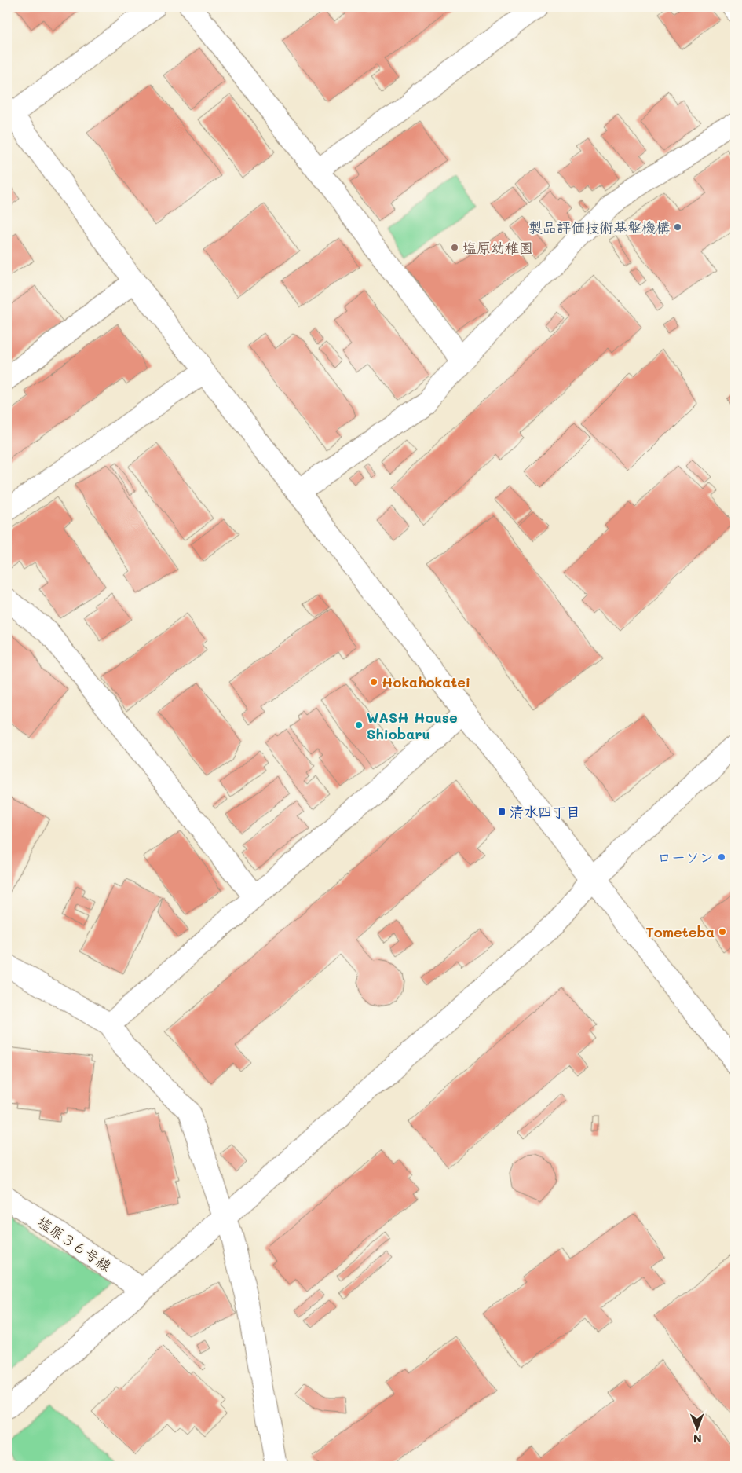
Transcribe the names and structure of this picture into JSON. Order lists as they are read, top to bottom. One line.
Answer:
{"streets":{"street":["塩原３６号線"]},"places":{"other":["製品評価技術基盤機構","塩原幼稚園","Hokahokatei","WASH House Shiobaru","ローソン","Tometeba"],"transit":["清水四丁目"]},"north":"bottom"}
